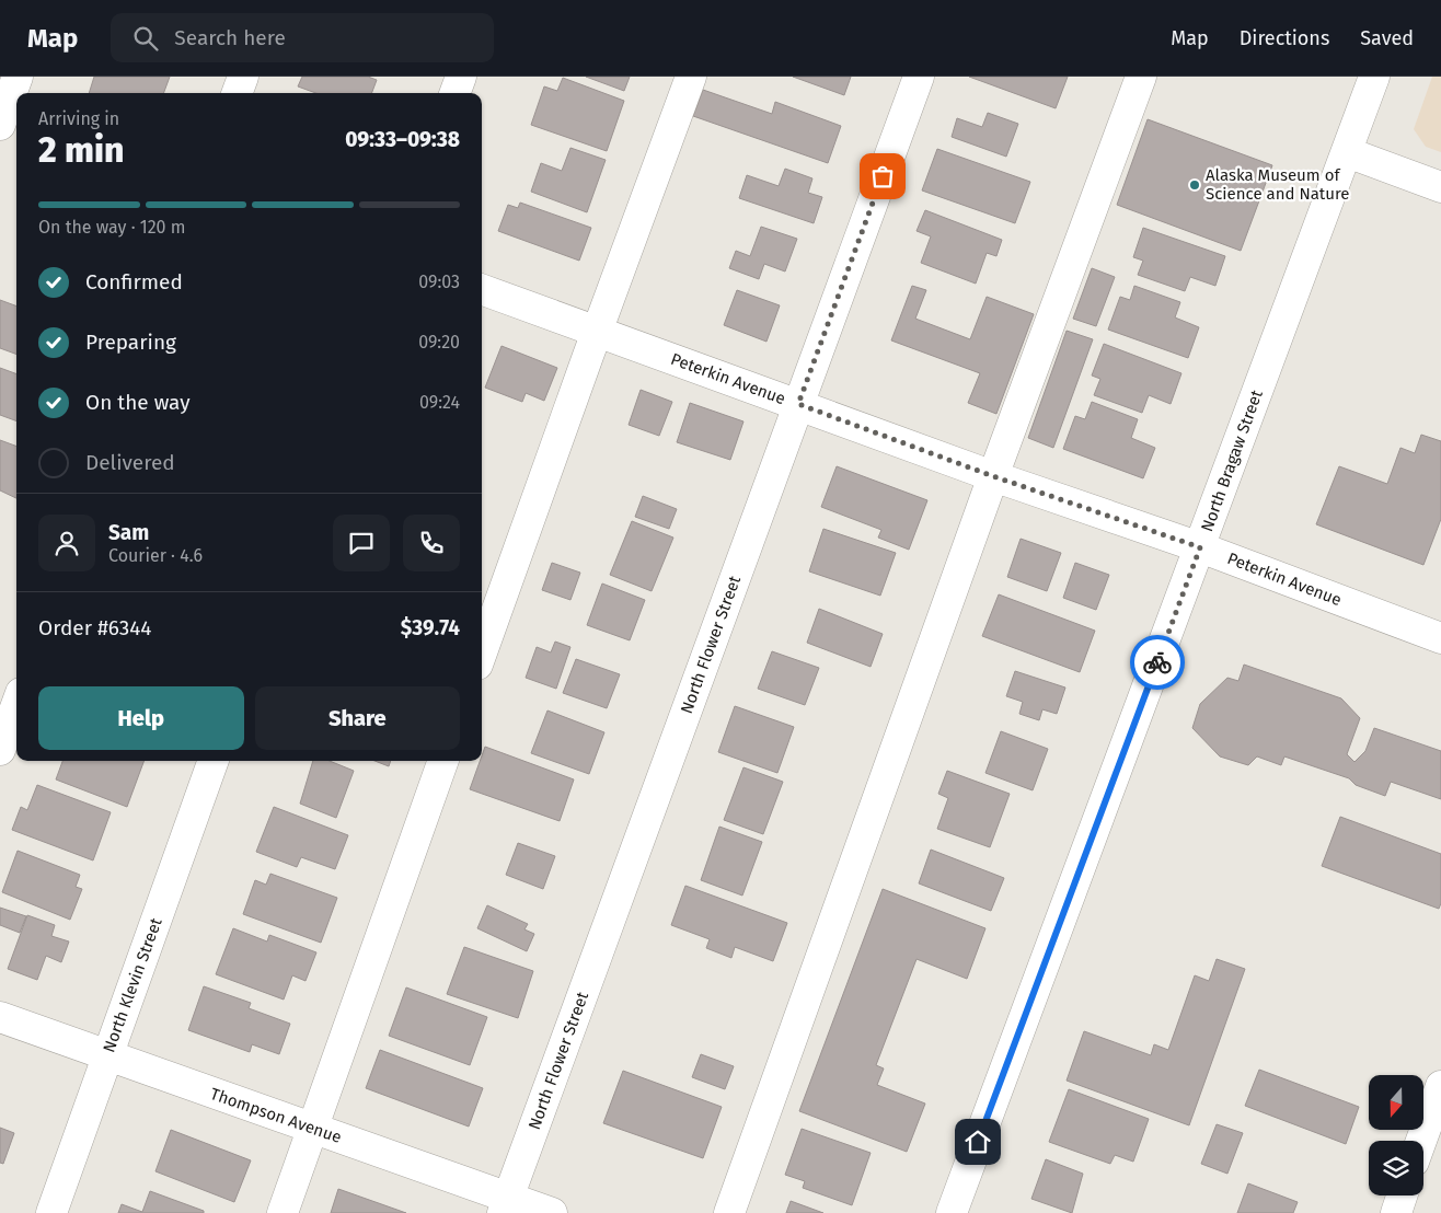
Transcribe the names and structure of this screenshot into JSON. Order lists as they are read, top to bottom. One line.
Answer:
{"streets":{"street":["Peterkin Avenue","North Bragaw Street","North Flower Street","North Klevin Street","Thompson Avenue"]},"crossings":[["Peterkin Avenue","North Bragaw Street"],["Peterkin Avenue","North Flower Street"],["North Flower Street","Thompson Avenue"],["North Klevin Street","Thompson Avenue"]],"places":["Alaska Museum of Science and Nature"],"north":"bottom","page":{"header":"Map","search":"Search here","nav":["Map","Directions","Saved"],"heading":["2 min","Arriving in","09:33–09:38"],"panel":["Sam","Courier · 4.6","Order #6344","$39.74"],"bar":"On the way · 120 m","list":[["Confirmed","09:03"],["Preparing","09:20"],["On the way","09:24"],"Delivered"],"buttons":["Help","Share"]}}
